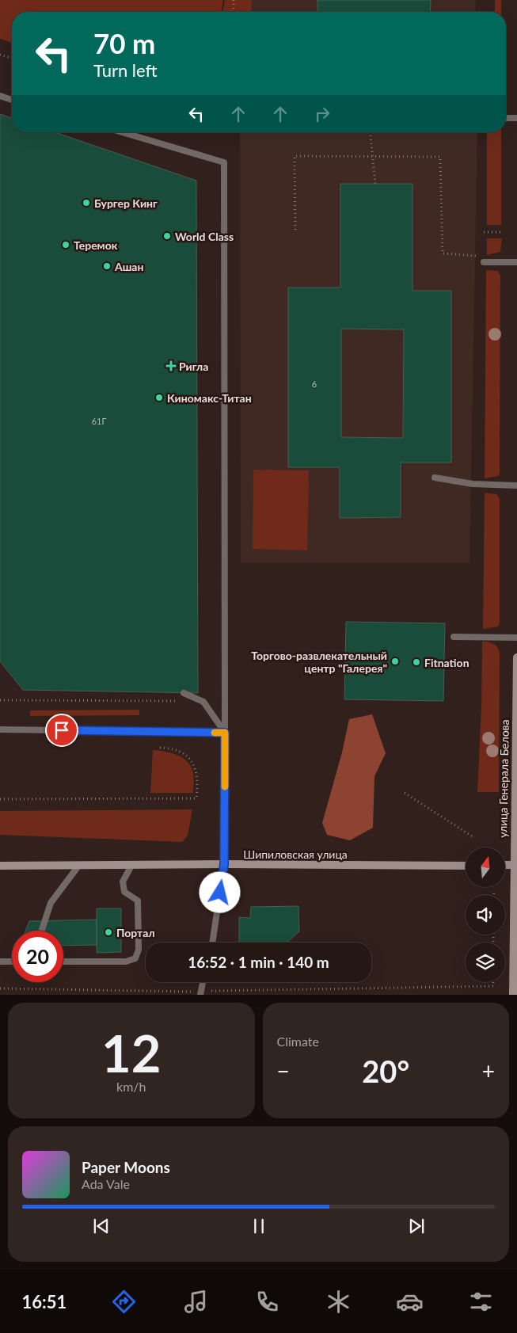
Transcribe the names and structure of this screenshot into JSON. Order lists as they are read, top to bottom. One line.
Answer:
{"streets":{"main road":["улица Генерала Белова","Шипиловская улица"]},"places":{"other":["Бургер Кинг","World Class","Теремок","Ашан","Киномакс-Титан","Торгово-развлекательный центр \"Галерея\"","Fitnation","Портал"],"health":["Ригла"]},"house_numbers":["6","61Г"],"north":"top","page":{"turn":["70 m","Turn left"],"limit":"20","trip":"16:52 · 1 min · 140 m","tile":[["12","km/h"],"Climate"],"heat":["−","20°","+"],"song":["Paper Moons","Ada Vale"],"tabs":"16:51"}}
